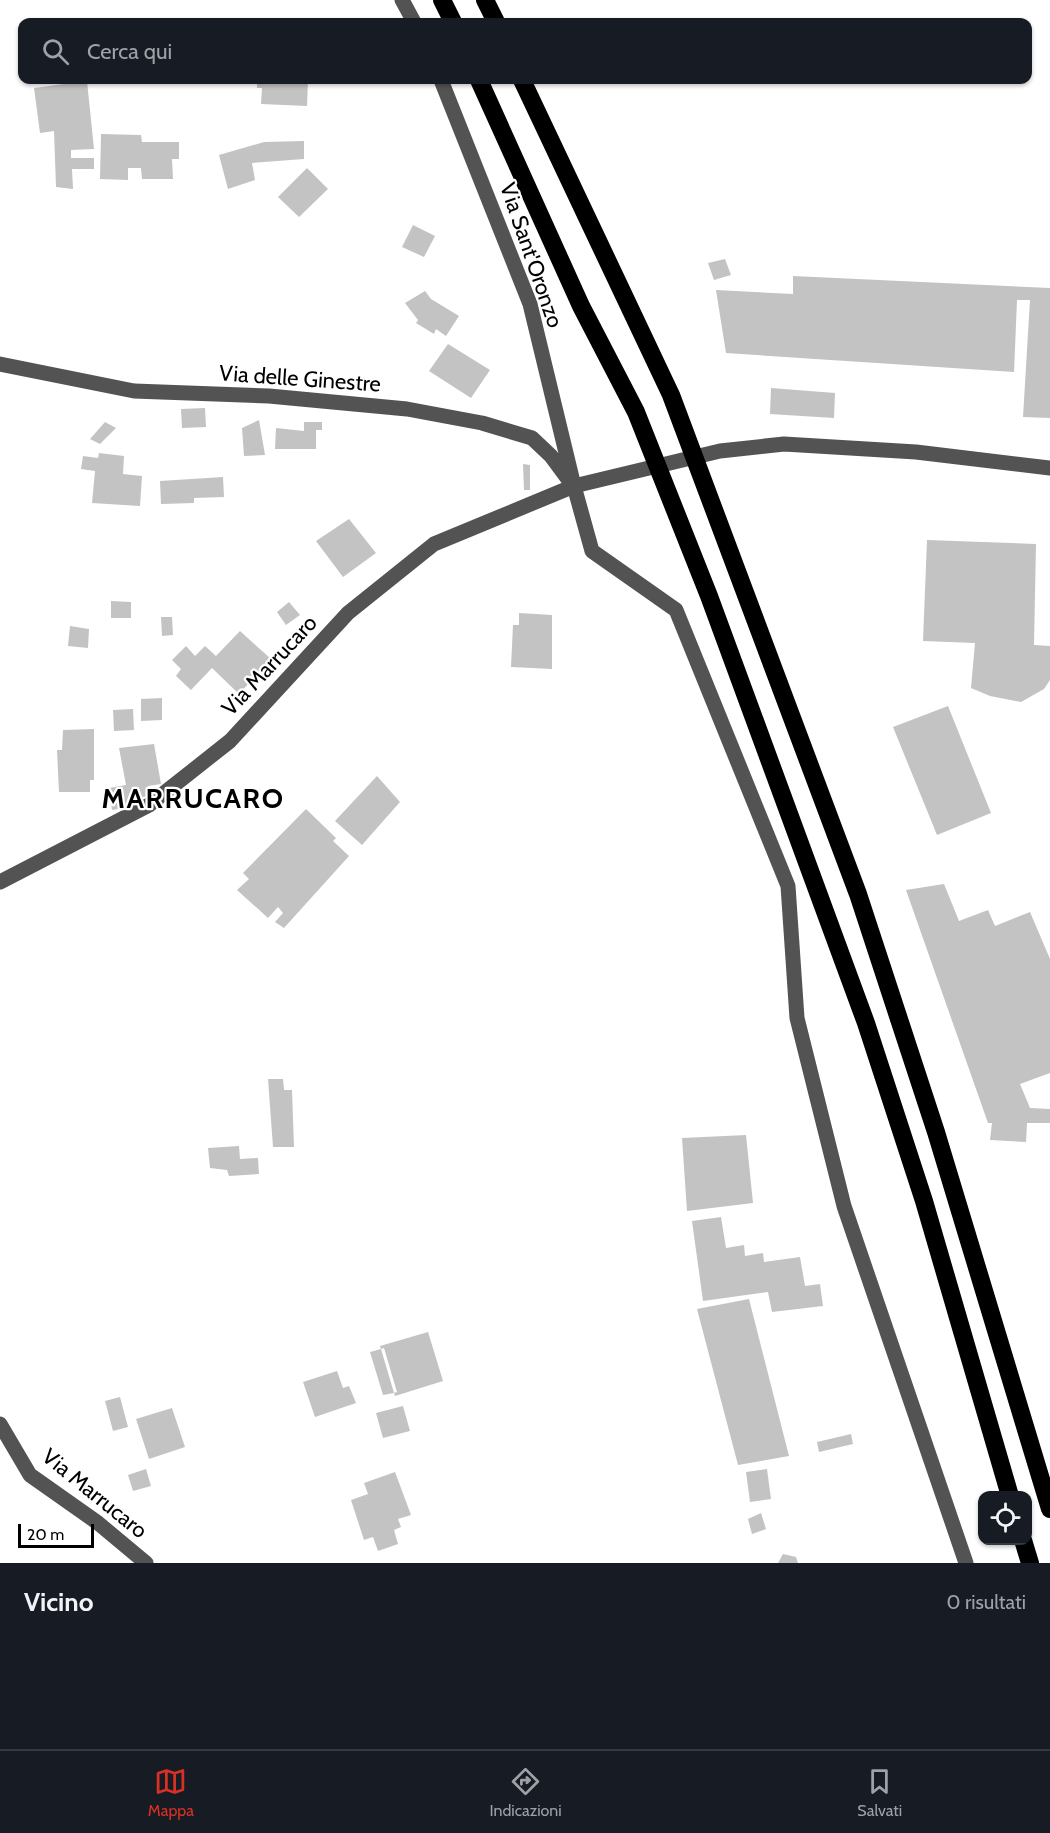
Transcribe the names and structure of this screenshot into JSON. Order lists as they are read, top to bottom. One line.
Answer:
{"streets":{"street":["Via Sant'Oronzo","Via delle Ginestre","Via Marrucaro"]},"crossings":[["Via Sant'Oronzo","Via delle Ginestre"],["Via Sant'Oronzo","Via Marrucaro"],["Via delle Ginestre","Via Marrucaro"]],"districts":["MARRUCARO"],"scale_bar":"20 m","page":{"search":"Cerca qui","scale":"20 m","heading":["Vicino","0 risultati"],"nav":["Mappa","Indicazioni","Salvati"]}}
